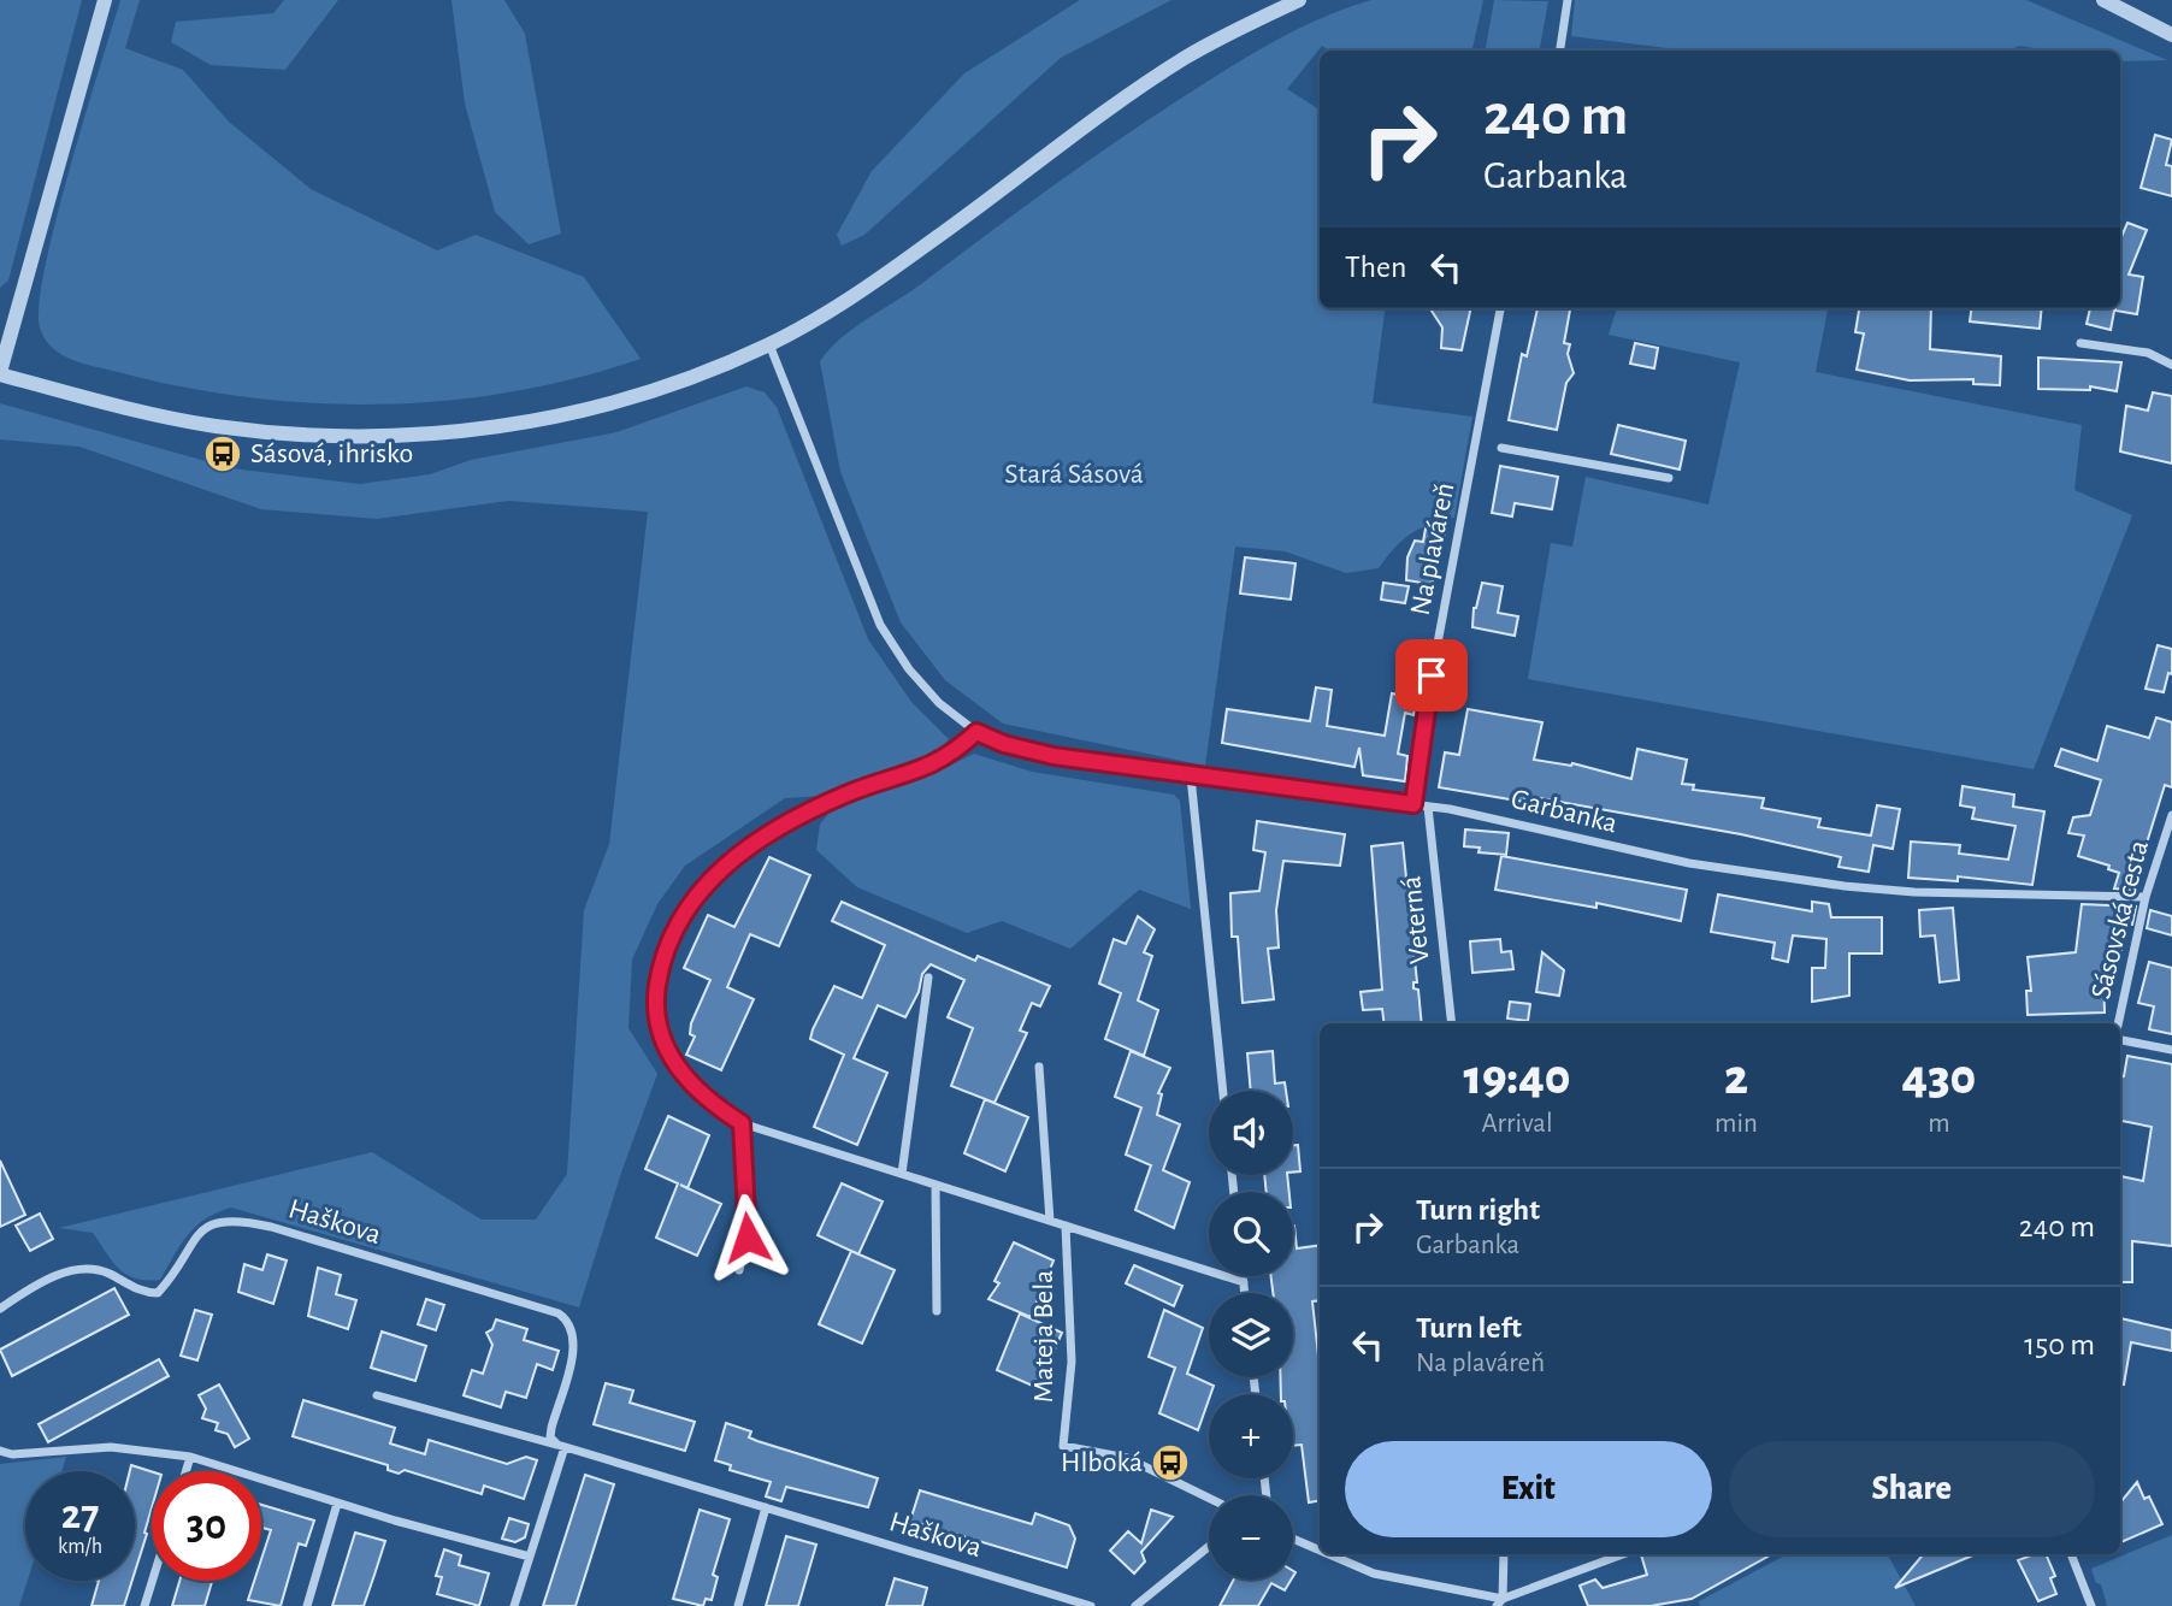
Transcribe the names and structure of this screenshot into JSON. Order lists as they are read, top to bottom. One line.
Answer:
{"streets":{"street":["Na plaváreň","Garbanka","Veterná","Sásovská cesta","Haškova","Mateja Bela"]},"crossings":[["Na plaváreň","Garbanka"],["Garbanka","Veterná"],["Garbanka","Sásovská cesta"],["Garbanka","Mateja Bela"]],"parks":["Stará Sásová"],"places":{"bus stop":["Sásová, ihrisko","Hlboká"]},"page":{"turn":["240 m","Garbanka"],"then":"Then","eta":["19:40","Arrival","2","min","430","m"],"map_buttons":["+","−"],"list":[{"name":"Turn right","note":"Garbanka","value":"240 m"},{"name":"Turn left","note":"Na plaváreň","value":"150 m"}],"buttons":["Exit","Share"],"speed":"27 km/h","limit":"30"}}
